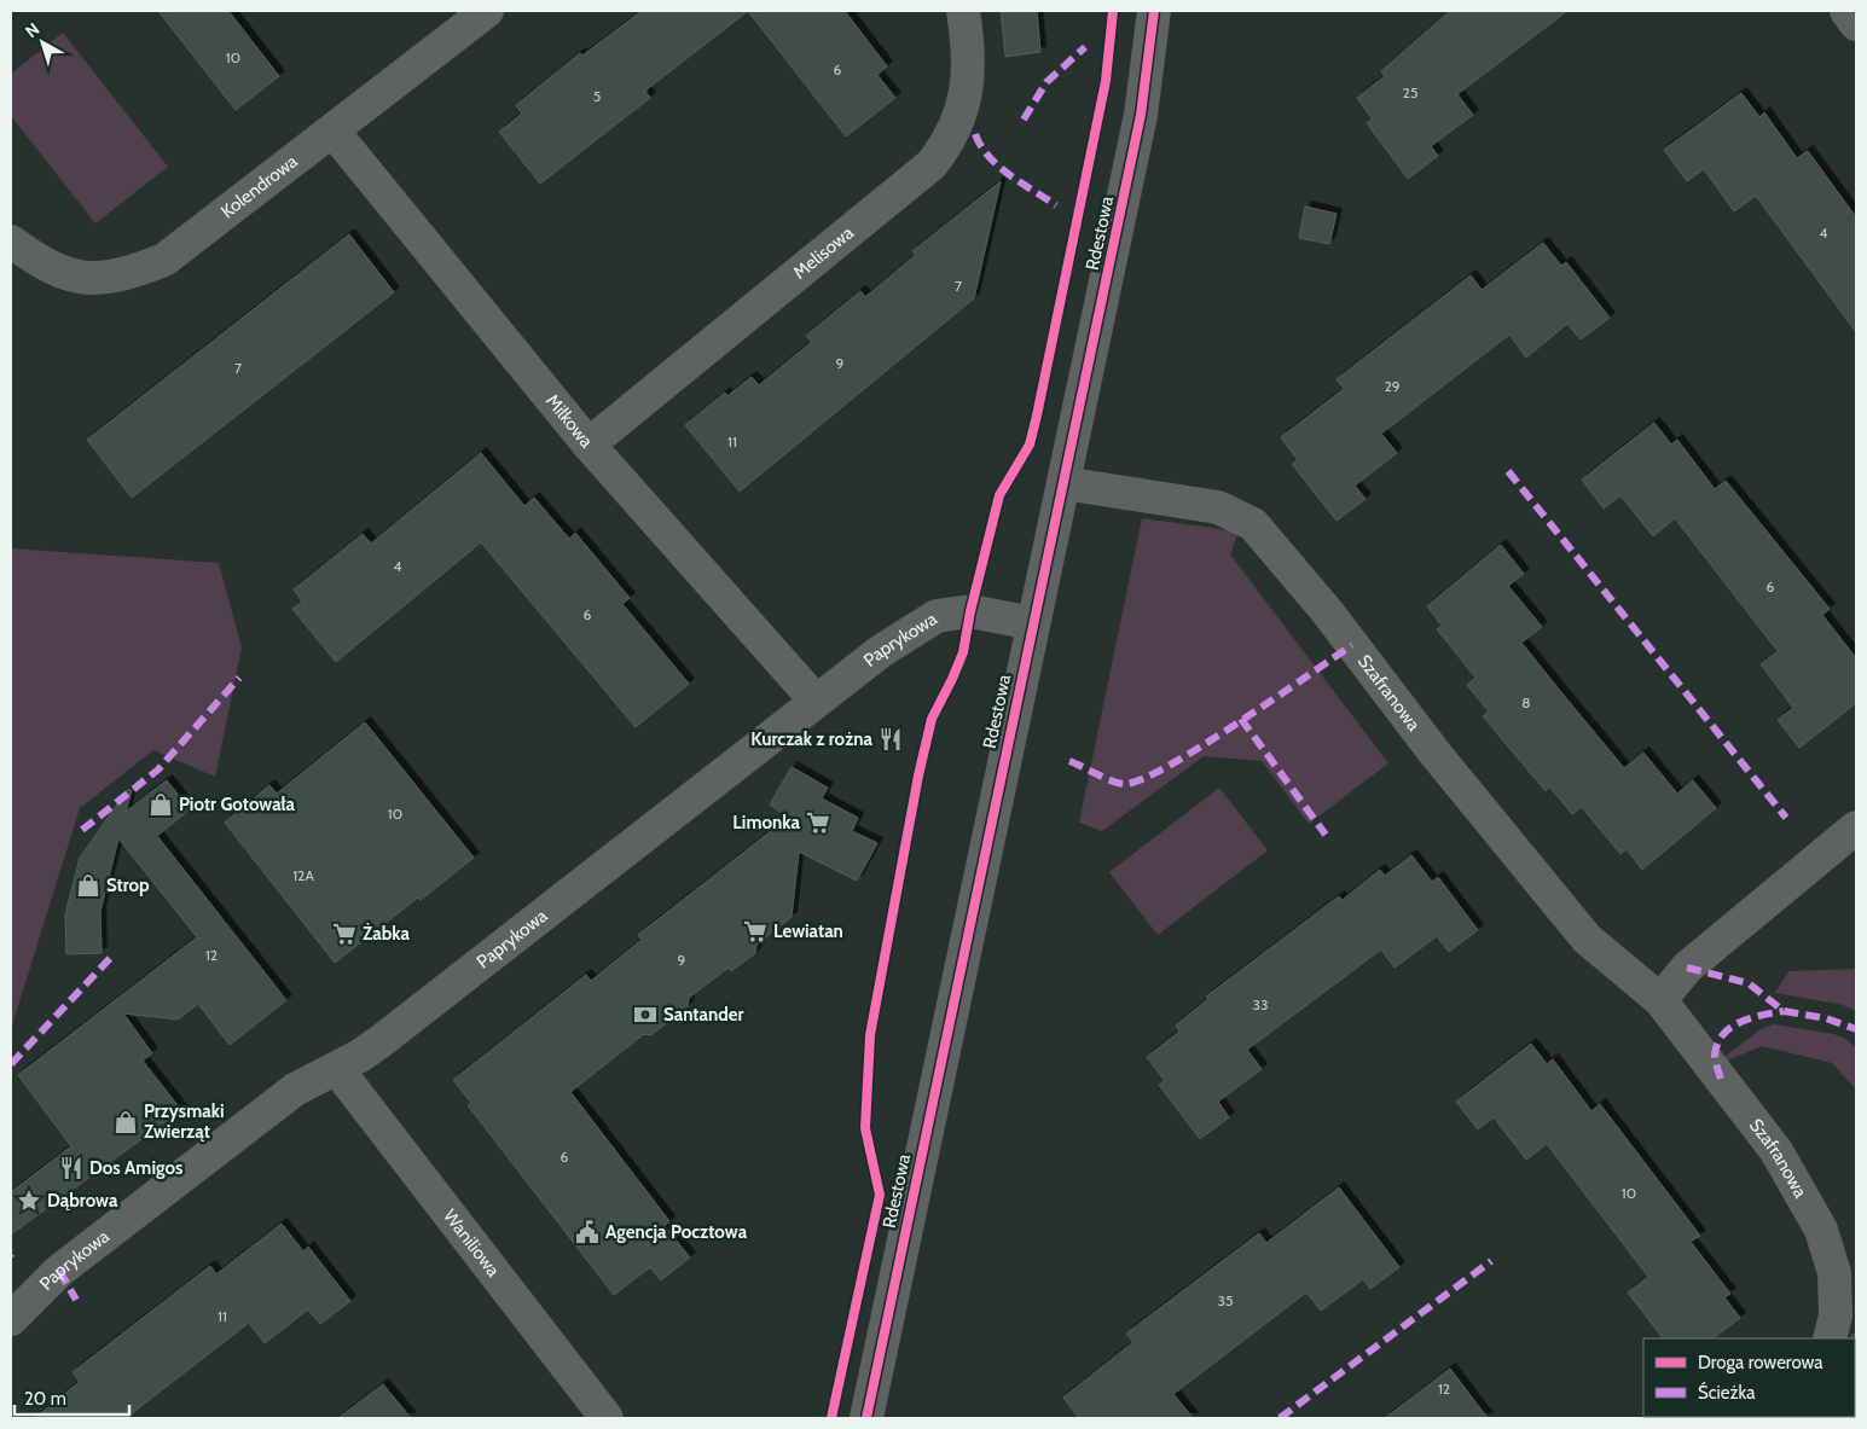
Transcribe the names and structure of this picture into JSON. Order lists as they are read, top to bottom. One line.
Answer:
{"streets":{"street":["Kolendrowa","Rdestowa","Melisowa","Miłkowa","Paprykowa","Szafranowa","Waniliowa"]},"crossings":[["Kolendrowa","Miłkowa"],["Rdestowa","Paprykowa"],["Rdestowa","Szafranowa"],["Melisowa","Miłkowa"],["Miłkowa","Paprykowa"],["Paprykowa","Waniliowa"]],"places":{"restaurant":["Kurczak z rożna","Dos Amigos"],"shop":["Piotr Gotowała","Strop","Przysmaki Zwierząt"],"supermarket":["Limonka","Lewiatan","Żabka"],"bank":["Santander"],"place":["Dąbrowa"],"public building":["Agencja Pocztowa"]},"house_numbers":["10","6","25","5","4","7","9","7","29","11","4","6","6","8","10","12A","12","9","33","6","10","35","11","12"],"legend":["Droga rowerowa","Ścieżka"],"scale_bar":"20 m","north":"top left"}
